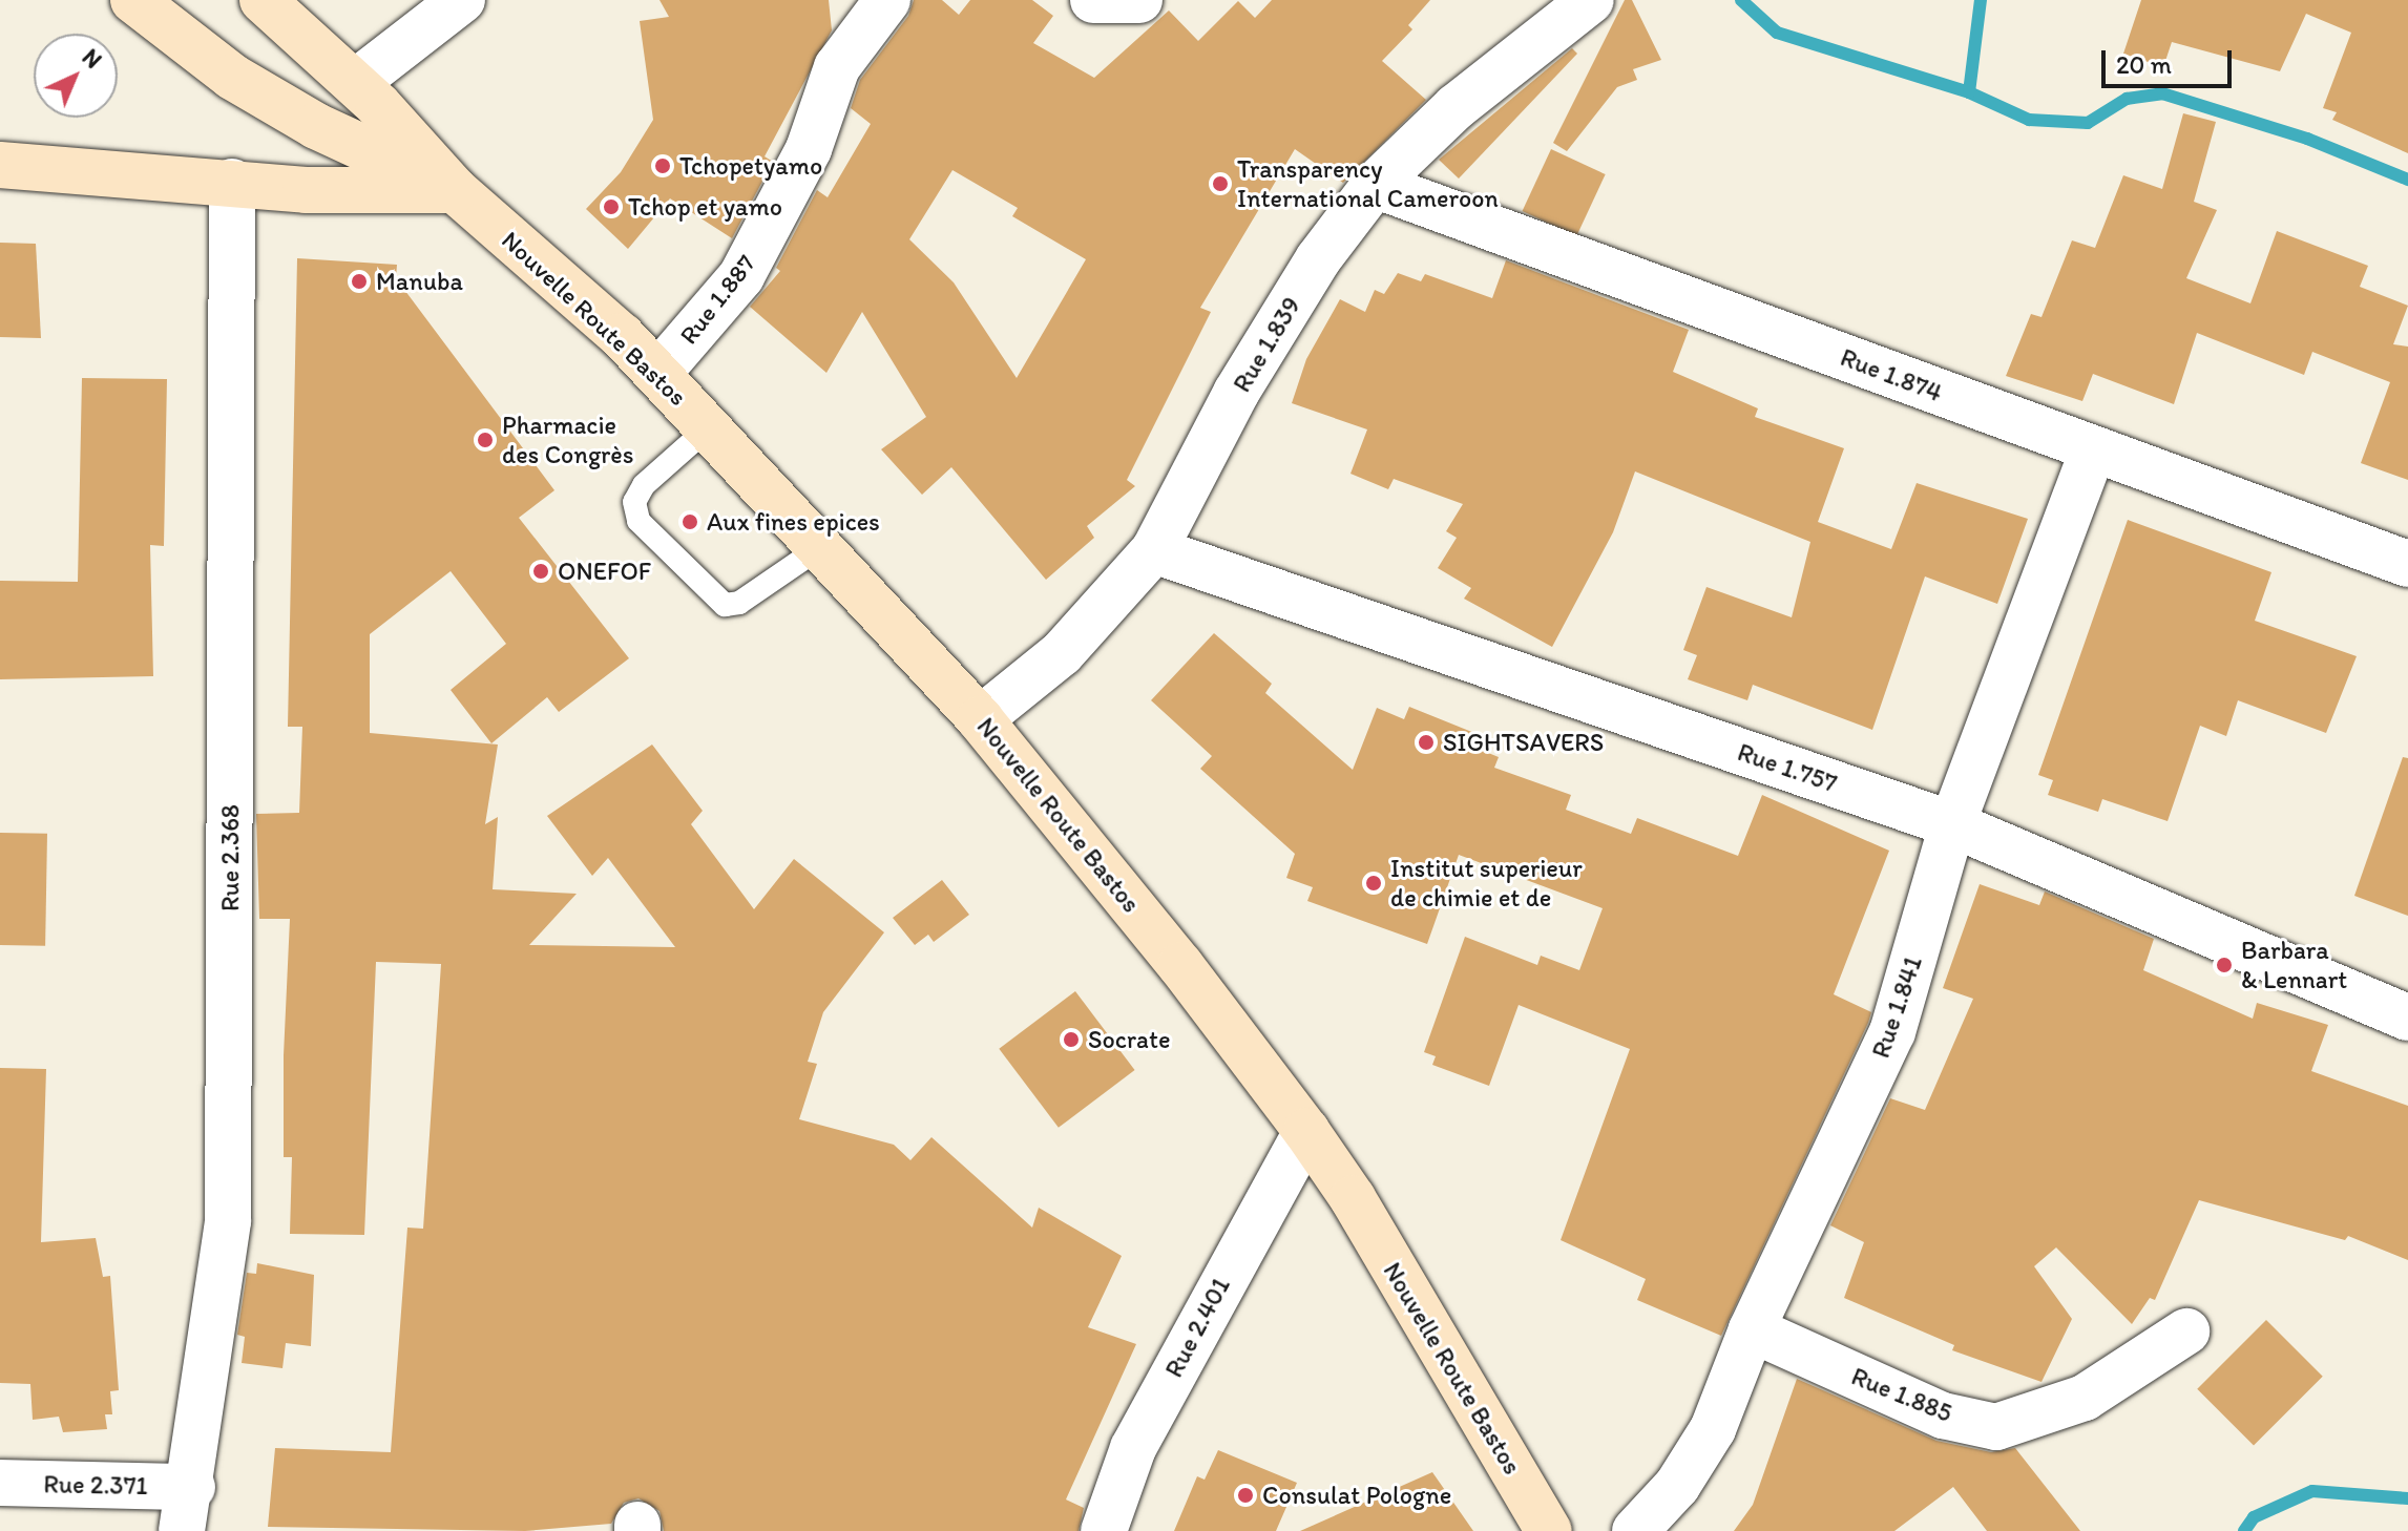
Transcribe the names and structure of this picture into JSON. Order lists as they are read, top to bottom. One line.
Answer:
{"streets":{"main road":["Nouvelle Route Bastos"],"street":["Rue 1.887","Rue 1.839","Rue 1.874","Rue 1.757","Rue 2.368","Rue 1.841","Rue 2.401","Rue 1.885","Rue 2.371"]},"crossings":[["Rue 1.887","Nouvelle Route Bastos"],["Nouvelle Route Bastos","Rue 1.839"],["Nouvelle Route Bastos","Rue 2.401"],["Rue 1.839","Rue 1.874"],["Rue 1.839","Rue 1.757"],["Rue 1.874","Rue 1.841"],["Rue 1.757","Rue 1.841"],["Rue 2.368","Rue 2.371"],["Rue 1.841","Rue 1.885"]],"places":["Tchopetyamo","Transparency International Cameroon","Tchop et yamo","Manuba","Pharmacie des Congrès","Aux fines epices","ONEFOF","SIGHTSAVERS","Institut superieur de chimie et de","Barbara & Lennart","Socrate","Consulat Pologne"],"scale_bar":"20 m","north":"top right"}
